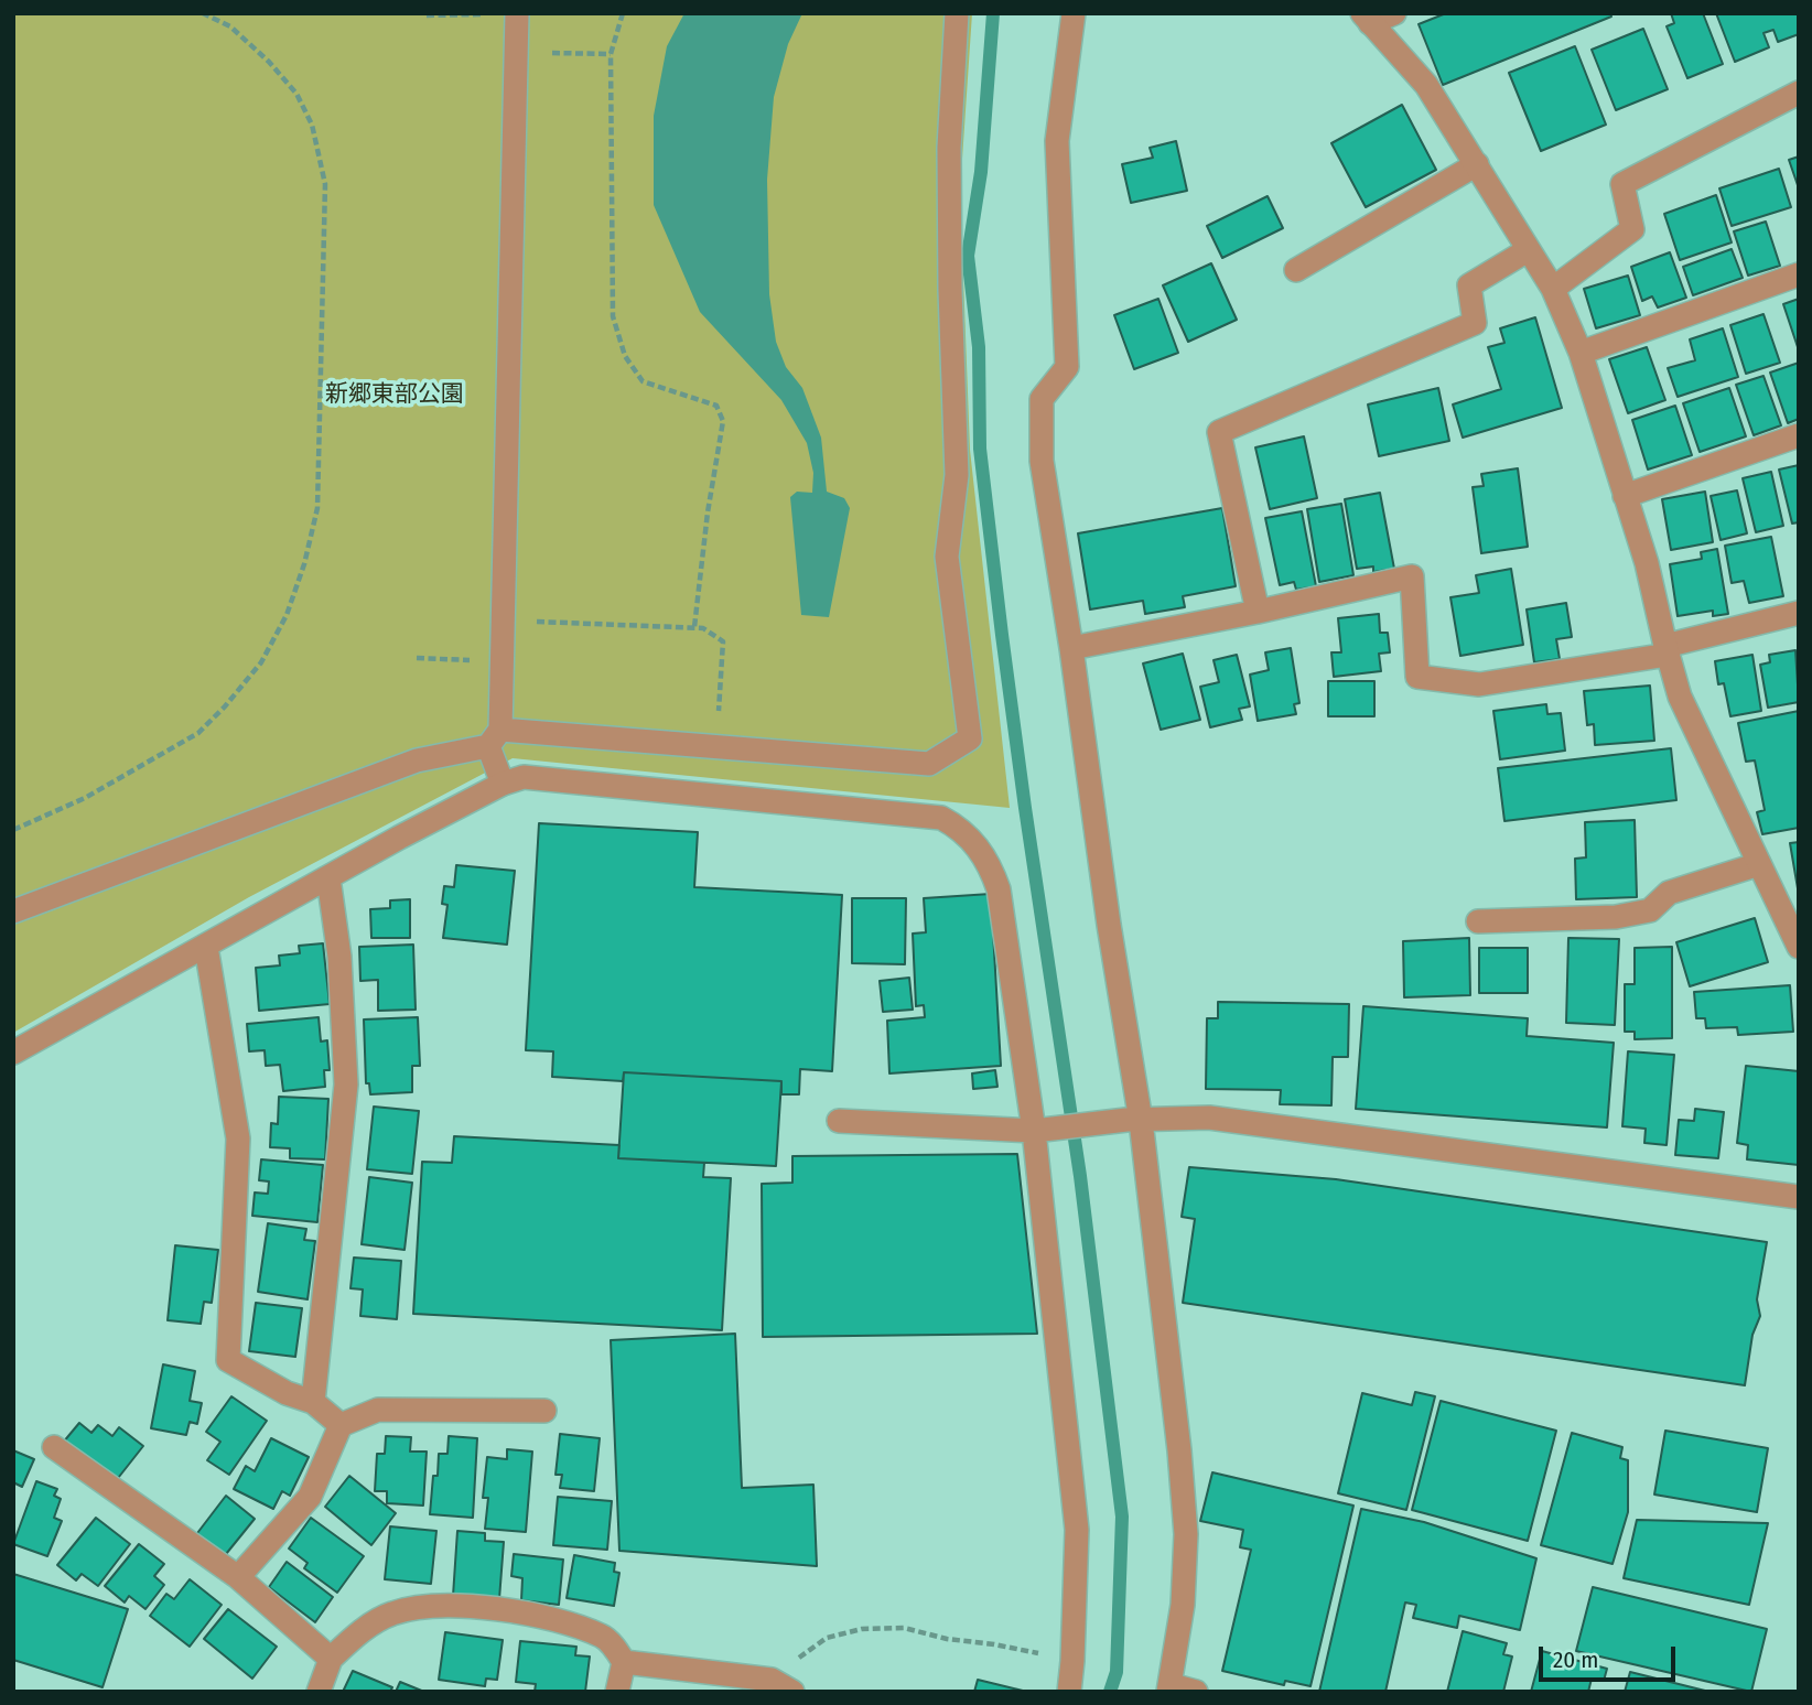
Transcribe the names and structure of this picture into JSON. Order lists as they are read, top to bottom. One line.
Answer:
{"parks":["新郷東部公園"],"scale_bar":"20 m"}
